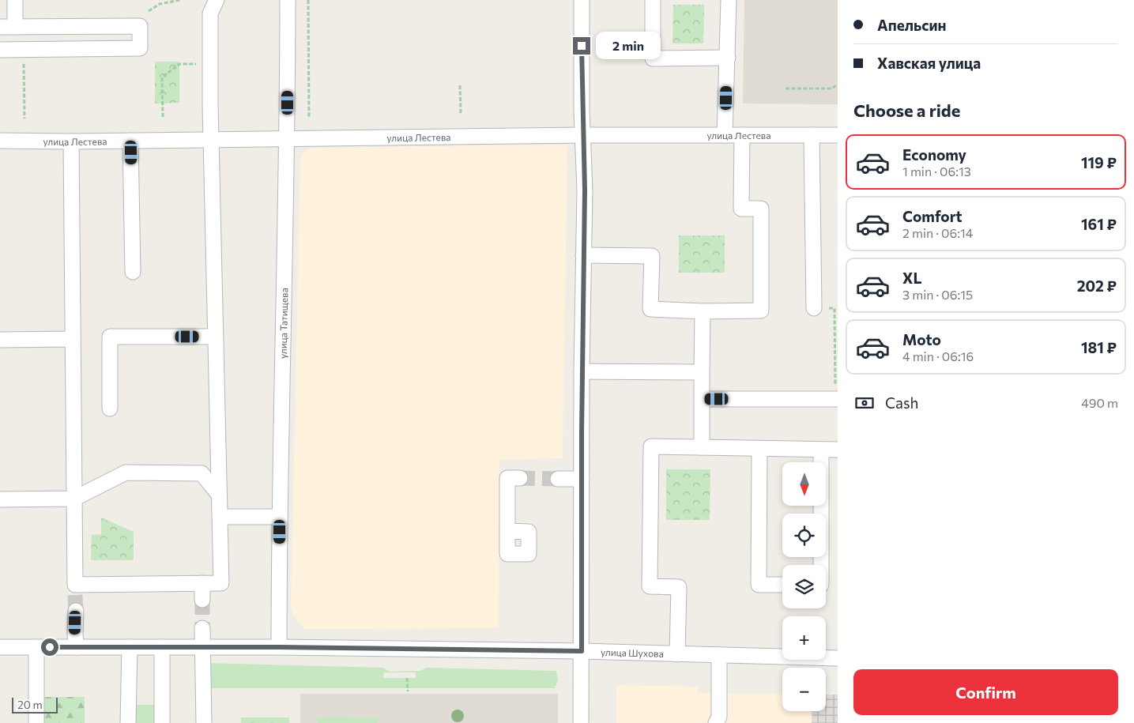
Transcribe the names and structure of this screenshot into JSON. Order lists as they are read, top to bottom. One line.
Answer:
{"streets":{"street":["улица Лестева","улица Татищева","улица Шухова"]},"crossings":[["улица Лестева","улица Татищева"],["улица Татищева","улица Шухова"]],"scale_bar":"20 m","north":"bottom","page":{"banner":["Апельсин","Хавская улица"],"bubble":"2 min","heading":"Choose a ride","list":[{"name":"Economy","note":"1 min · 06:13","value":"119 ₽"},{"name":"Comfort","note":"2 min · 06:14","value":"161 ₽"},{"name":"XL","note":"3 min · 06:15","value":"202 ₽"},{"name":"Moto","note":"4 min · 06:16","value":"181 ₽"}],"pay":["Cash","490 m"],"map_buttons":["+","−"],"buttons":"Confirm","scale":"20 m"}}
